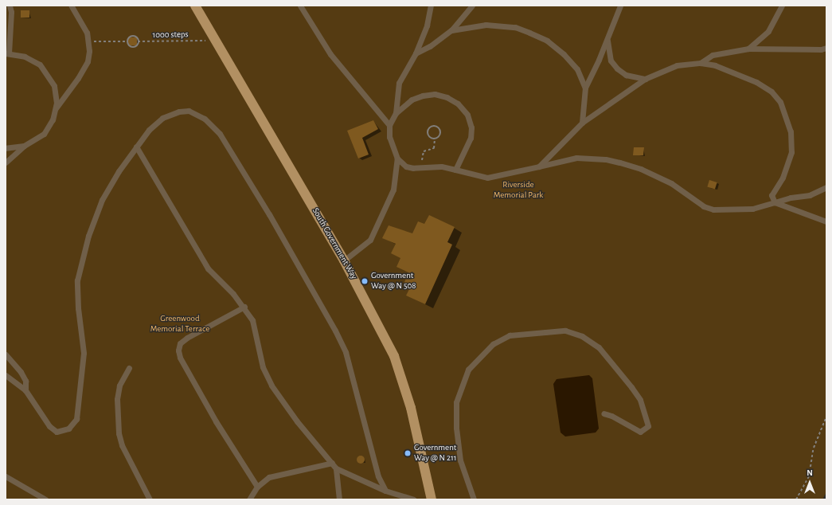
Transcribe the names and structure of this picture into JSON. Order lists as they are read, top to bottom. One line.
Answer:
{"streets":{"main road":["South Government Way"],"path":["1000 steps"]},"parks":["Riverside Memorial Park","Greenwood Memorial Terrace"],"places":["Government Way @ N 508","Government Way @ N 211"],"north":"top"}
